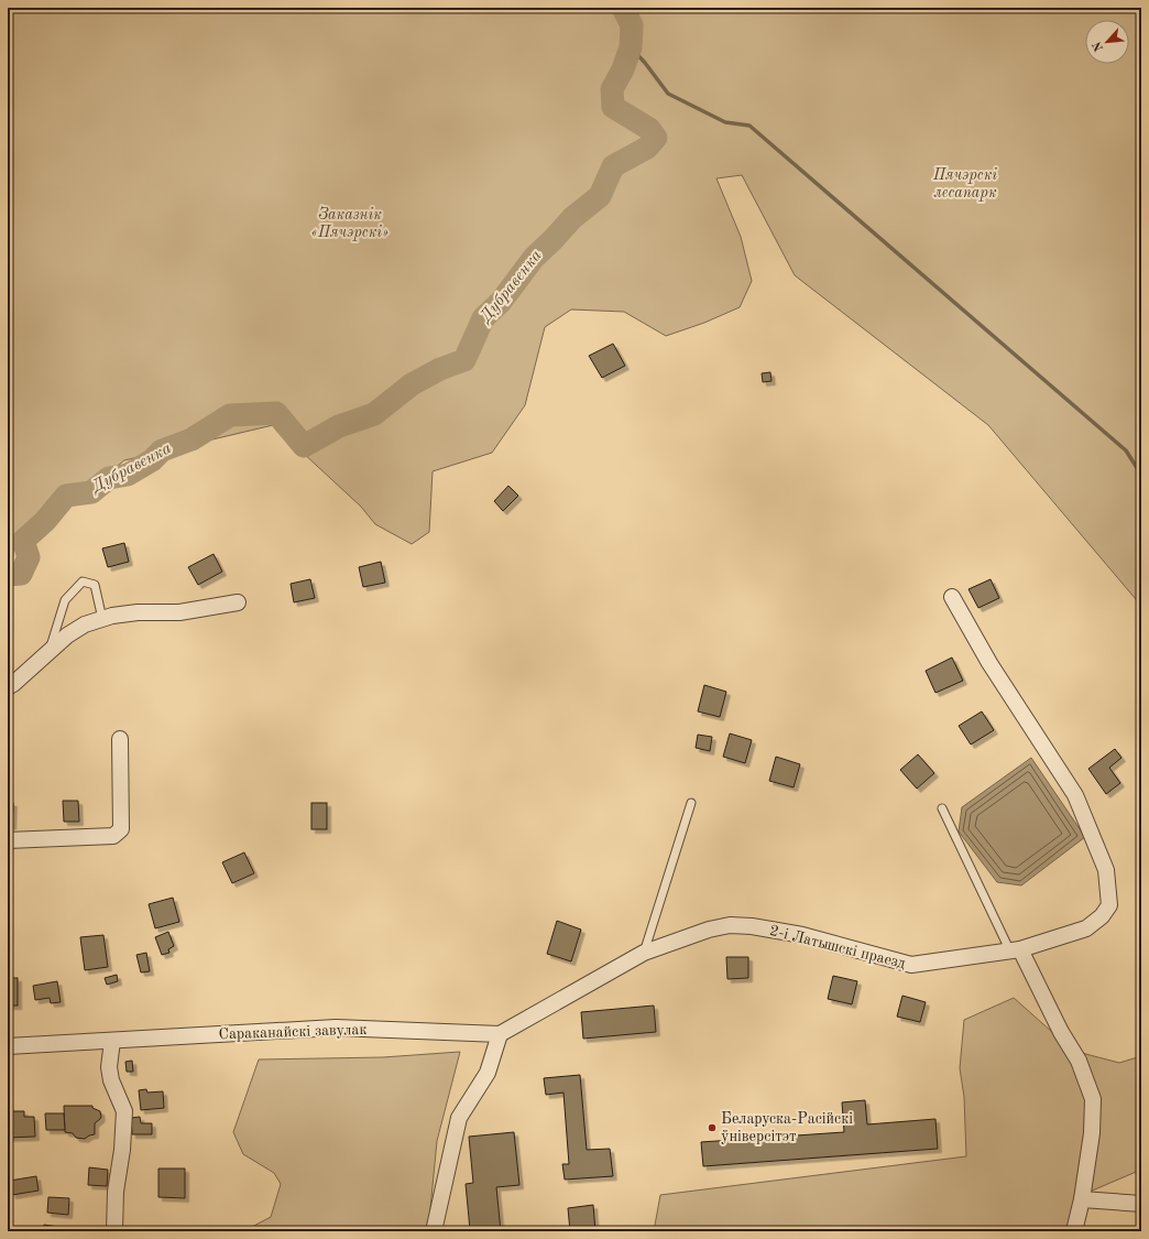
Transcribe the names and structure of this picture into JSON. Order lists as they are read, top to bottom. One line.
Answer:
{"streets":{"street":["2-і Латышскі праезд","Сараканайскі завулак"]},"crossings":[["2-і Латышскі праезд","Сараканайскі завулак"]],"water":["Дубравенка"],"parks":["Пячэрскі лесапарк","Заказнік «Пячэрскі»"],"places":["Беларуска-Расійскі ўніверсітэт"],"north":"bottom left"}
